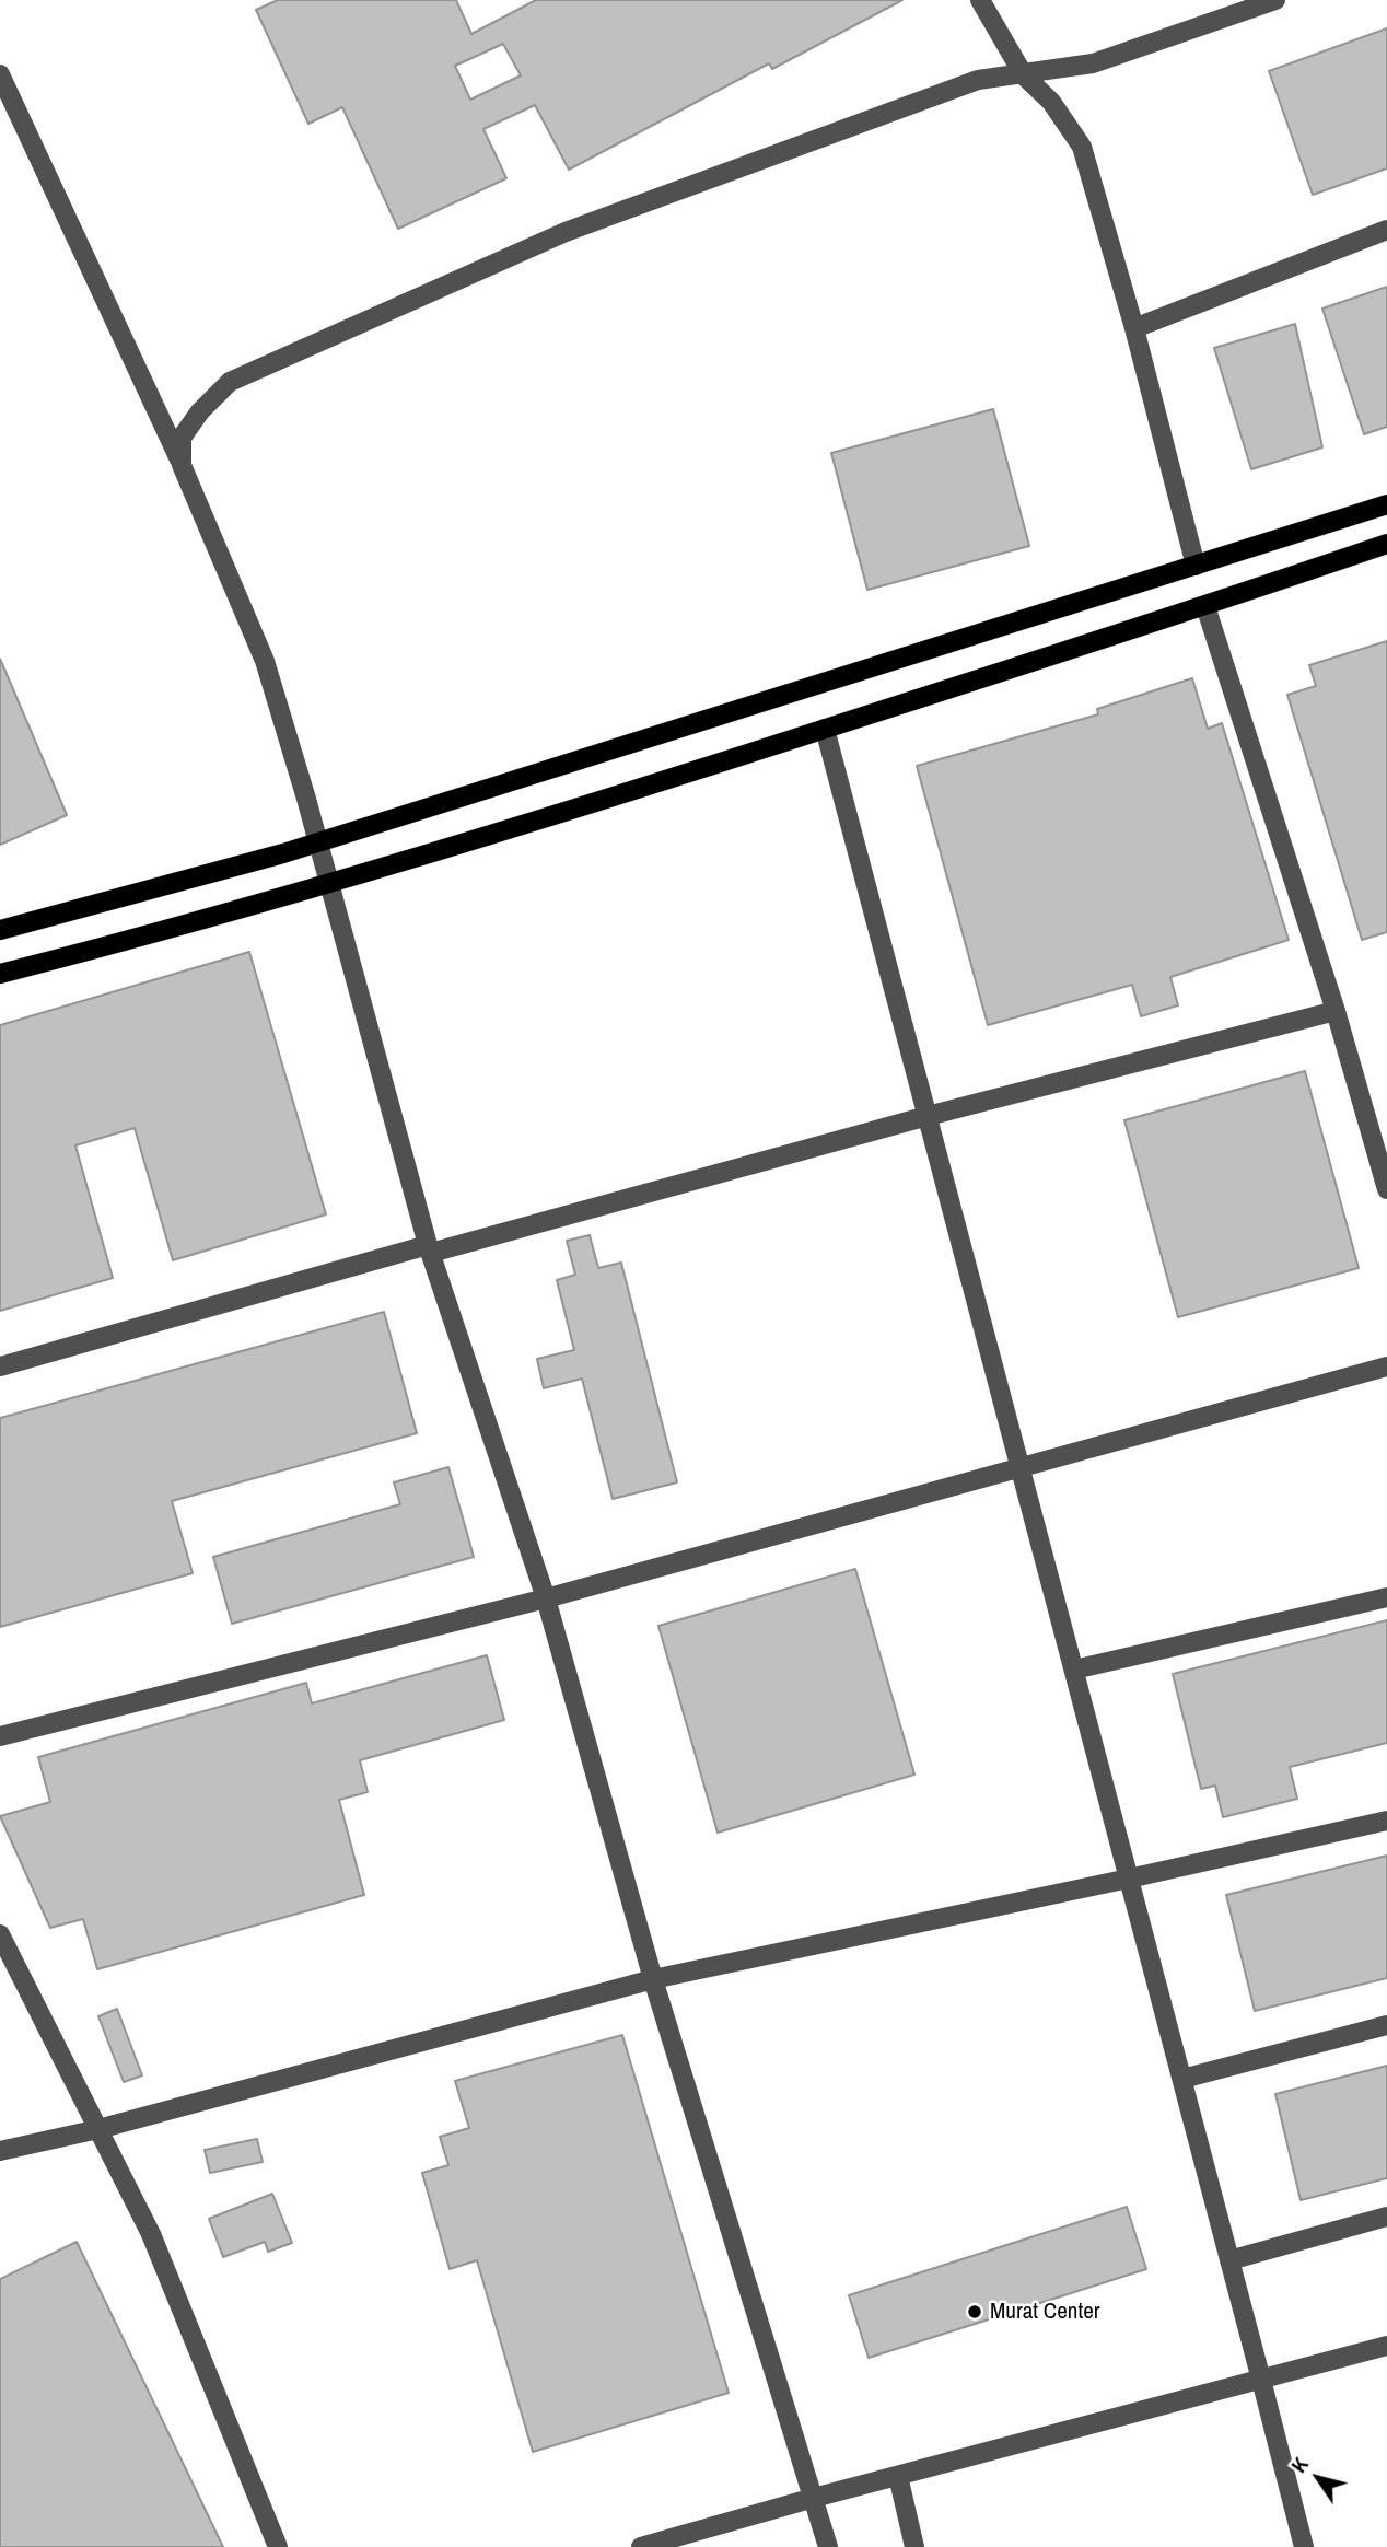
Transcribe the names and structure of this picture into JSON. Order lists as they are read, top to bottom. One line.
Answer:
{"places":["Murat Center"],"north":"top left"}
